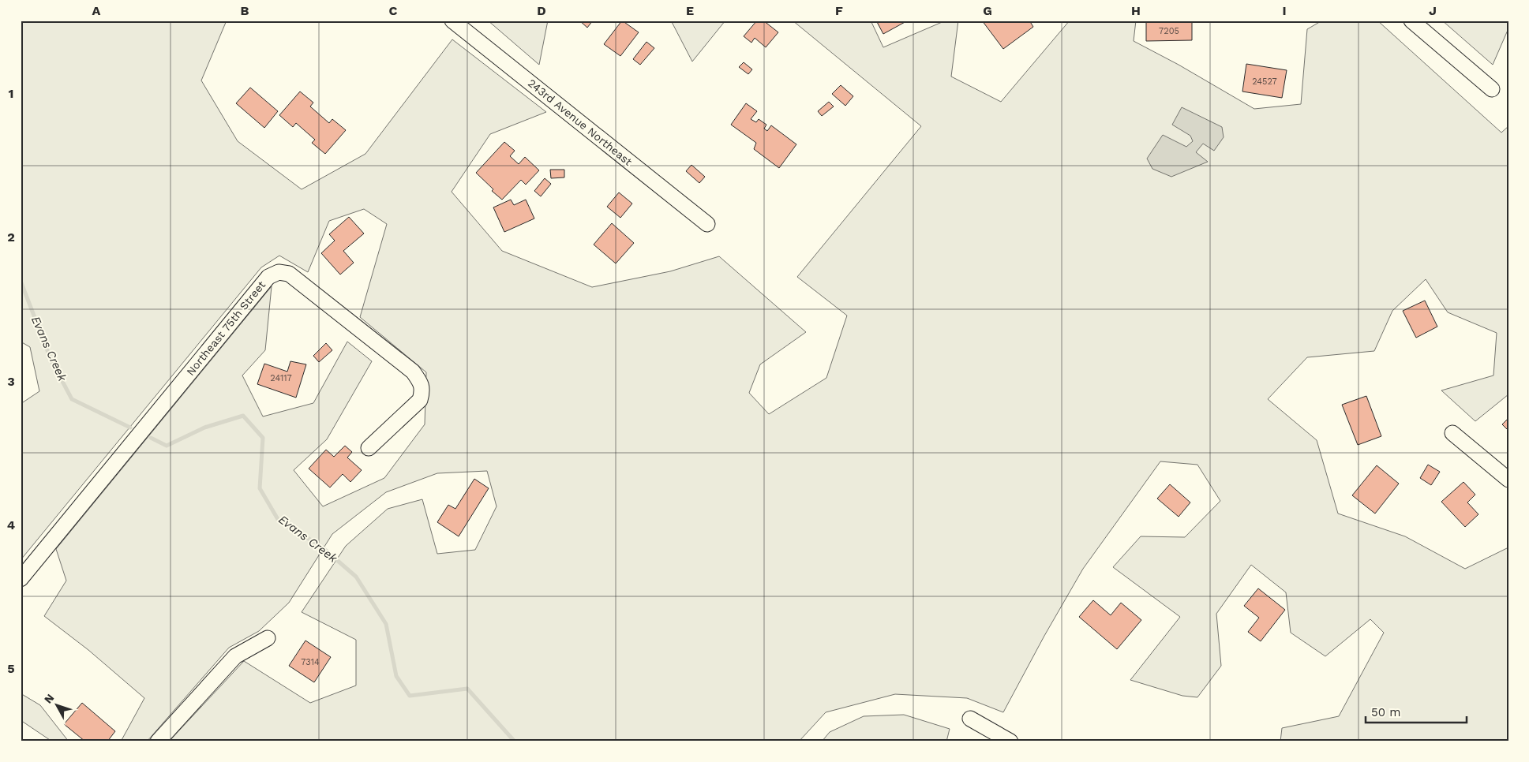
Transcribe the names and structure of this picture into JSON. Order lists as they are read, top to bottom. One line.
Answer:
{"streets":{"street":["243rd Avenue Northeast","Northeast 75th Street"]},"water":["Evans Creek"],"house_numbers":["7205","24527","24117","7314"],"scale_bar":"50 m","north":"top left","grid":{"columns":["A","B","C","D","E","F","G","H","I","J"],"rows":["1","2","3","4","5"]}}
